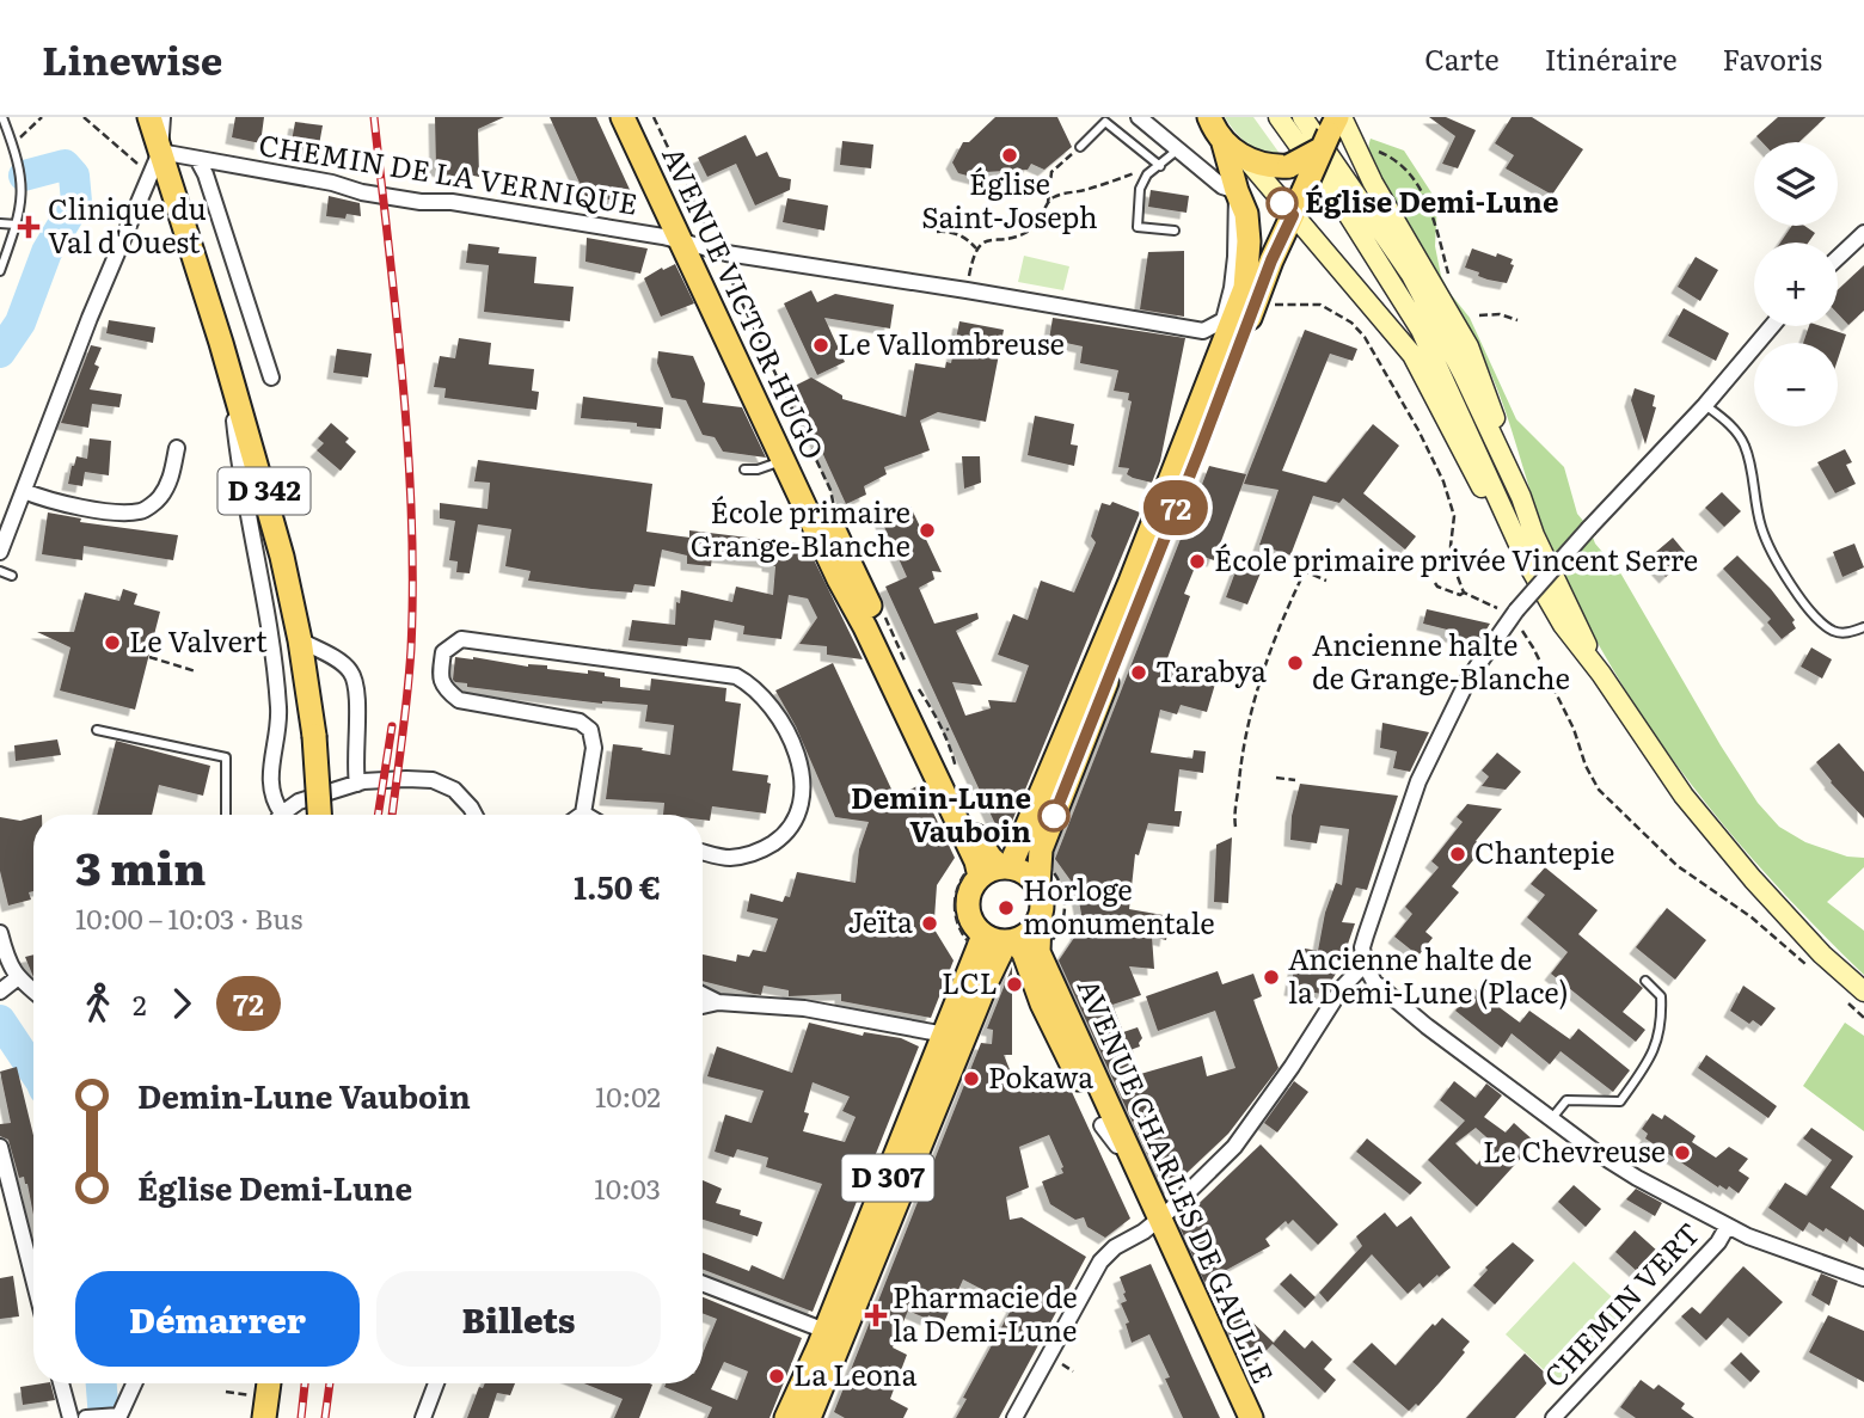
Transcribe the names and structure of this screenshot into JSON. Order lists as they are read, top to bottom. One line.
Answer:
{"streets":{"main road":["AVENUE VICTOR HUGO","D 342","D 307","AVENUE CHARLES DE GAULLE"],"street":["CHEMIN DE LA VERNIQUE","CHEMIN VERT"]},"crossings":[["CHEMIN DE LA VERNIQUE","AVENUE VICTOR HUGO"],["CHEMIN DE LA VERNIQUE","D 342"],["AVENUE VICTOR HUGO","D 307"],["AVENUE VICTOR HUGO","AVENUE CHARLES DE GAULLE"],["D 307","AVENUE CHARLES DE GAULLE"]],"places":{"other":["Église Saint-Joseph","Église Demi-Lune","Le Vallombreuse","École primaire Grange-Blanche","École primaire privée Vincent Serre","Le Valvert","Ancienne halte de Grange-Blanche","Tarabya","Demin-Lune Vauboin","Chantepie","Horloge monumentale","Jeïta","Ancienne halte de la Demi-Lune (Place)","LCL","Pokawa","Le Chevreuse","La Leona"],"health":["Clinique du Val d'Ouest","Pharmacie de la Demi-Lune"]},"lines":["bus line 72"],"page":{"header":"Linewise","nav":["Carte","Itinéraire","Favoris"],"on_map":"72","map_buttons":["+","−"],"heading":["3 min","10:00 – 10:03 · Bus","1.50 €"],"legs":["2","72"],"list":[{"name":"Demin-Lune Vauboin","value":"10:02"},{"name":"Église Demi-Lune","value":"10:03"}],"buttons":["Démarrer","Billets"]}}
